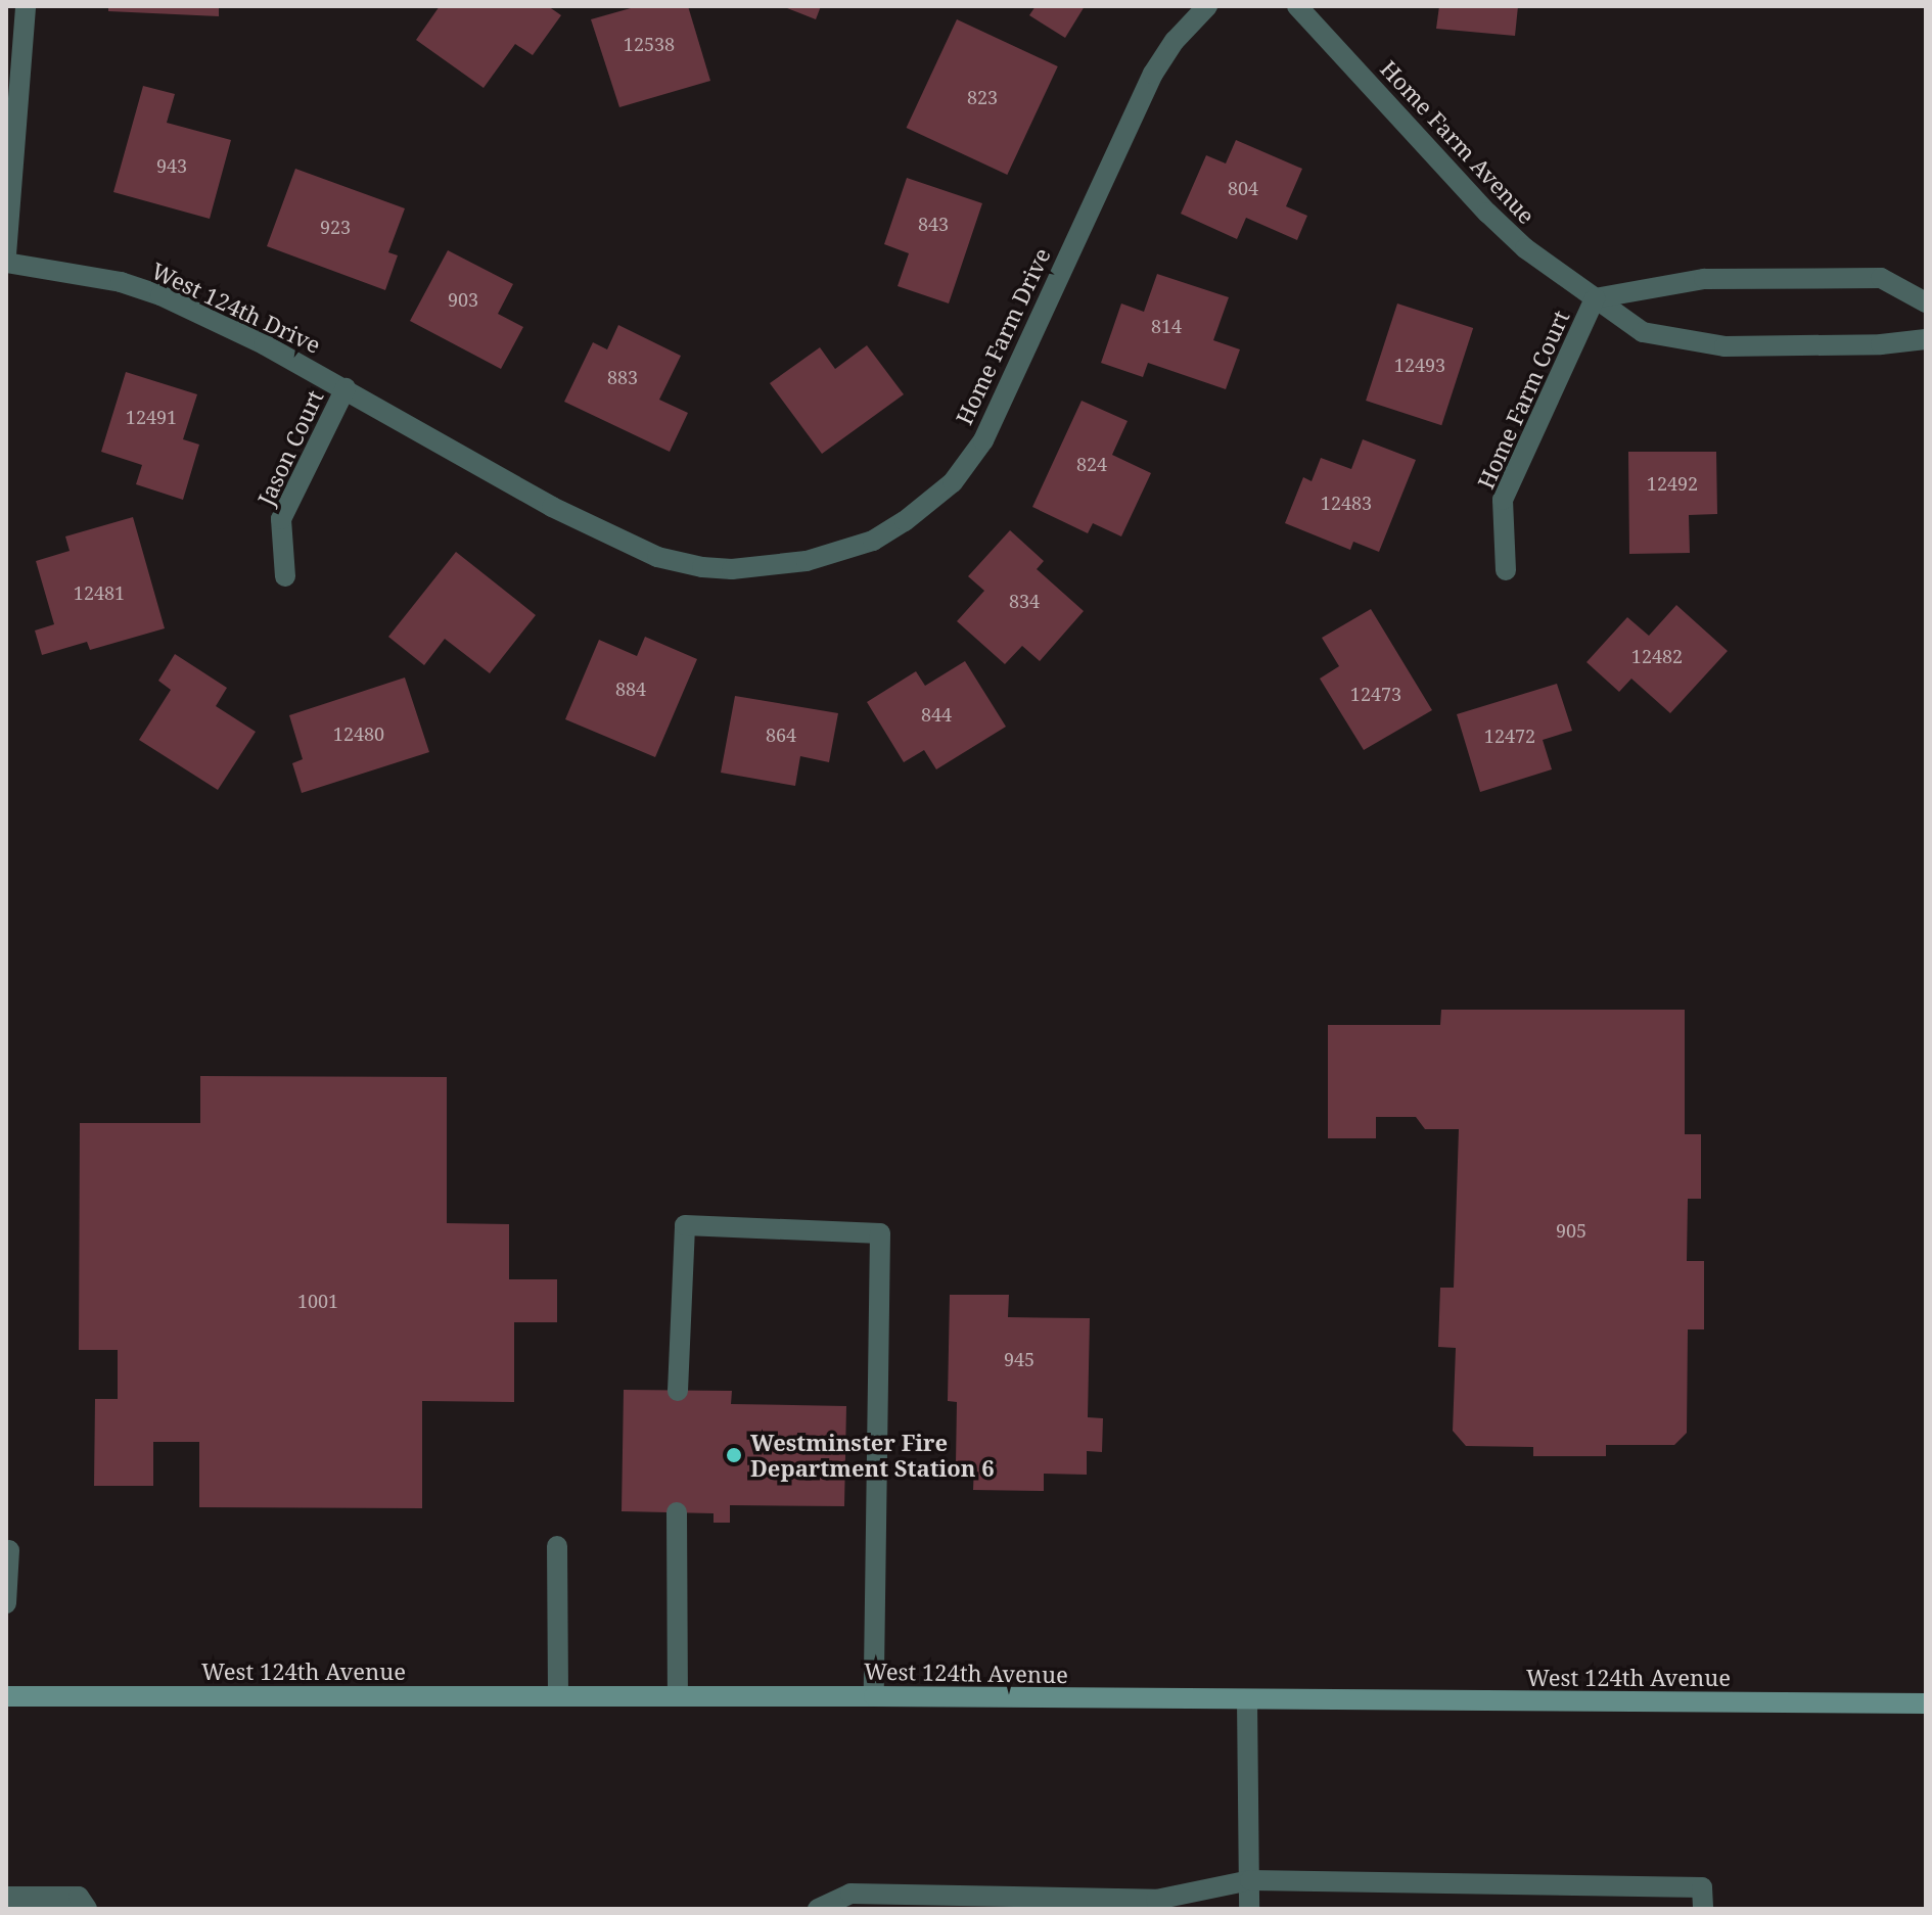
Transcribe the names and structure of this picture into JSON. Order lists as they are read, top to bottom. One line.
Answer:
{"streets":{"street":["Home Farm Avenue","West 124th Drive","Home Farm Drive","Home Farm Court","Jason Court","West 124th Avenue"]},"crossings":[["Home Farm Avenue","Home Farm Court"],["West 124th Drive","Home Farm Drive"],["West 124th Drive","Jason Court"],["Home Farm Drive","Jason Court"]],"places":["Westminster Fire Department Station 6"],"house_numbers":["12538","823","943","804","843","923","903","814","12493","883","12491","824","12492","12483","12481","834","12482","884","12473","844","12480","864","12472","905","1001","945"]}
